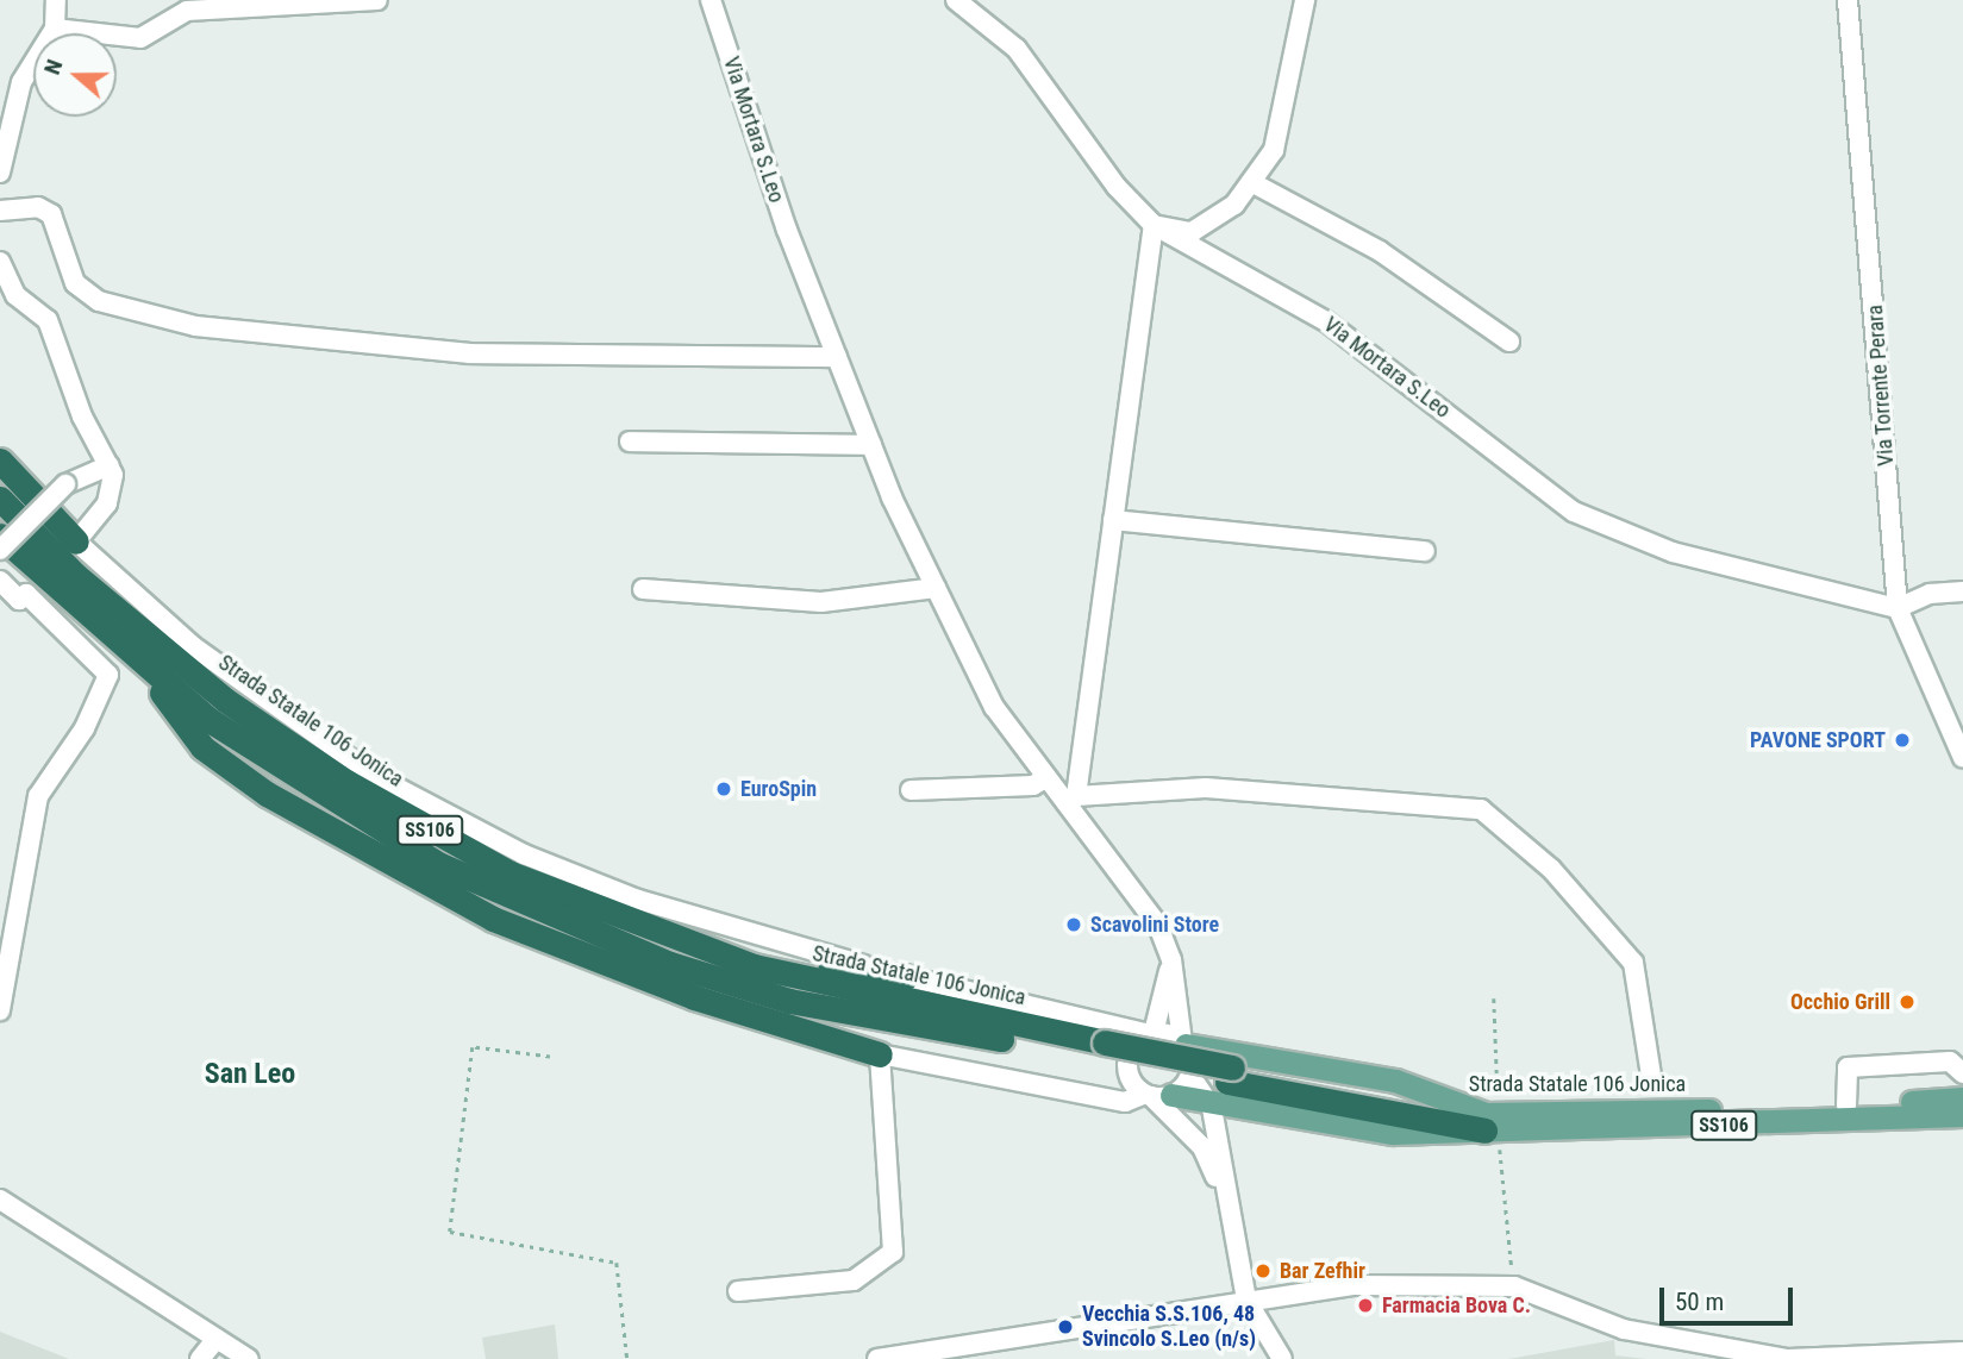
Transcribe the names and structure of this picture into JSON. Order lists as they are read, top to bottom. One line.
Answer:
{"streets":{"highway":["Strada Statale 106 Jonica","SS106"],"street":["Via Mortara S.Leo","Via Torrente Perara"]},"crossings":[["Via Mortara S.Leo","Via Torrente Perara"]],"districts":["San Leo"],"places":["PAVONE SPORT","EuroSpin","Scavolini Store","Occhio Grill","Bar Zefhir","Farmacia Bova C.","Vecchia S.S.106, 48 Svincolo S.Leo (n/s)"],"scale_bar":"50 m","north":"left"}
